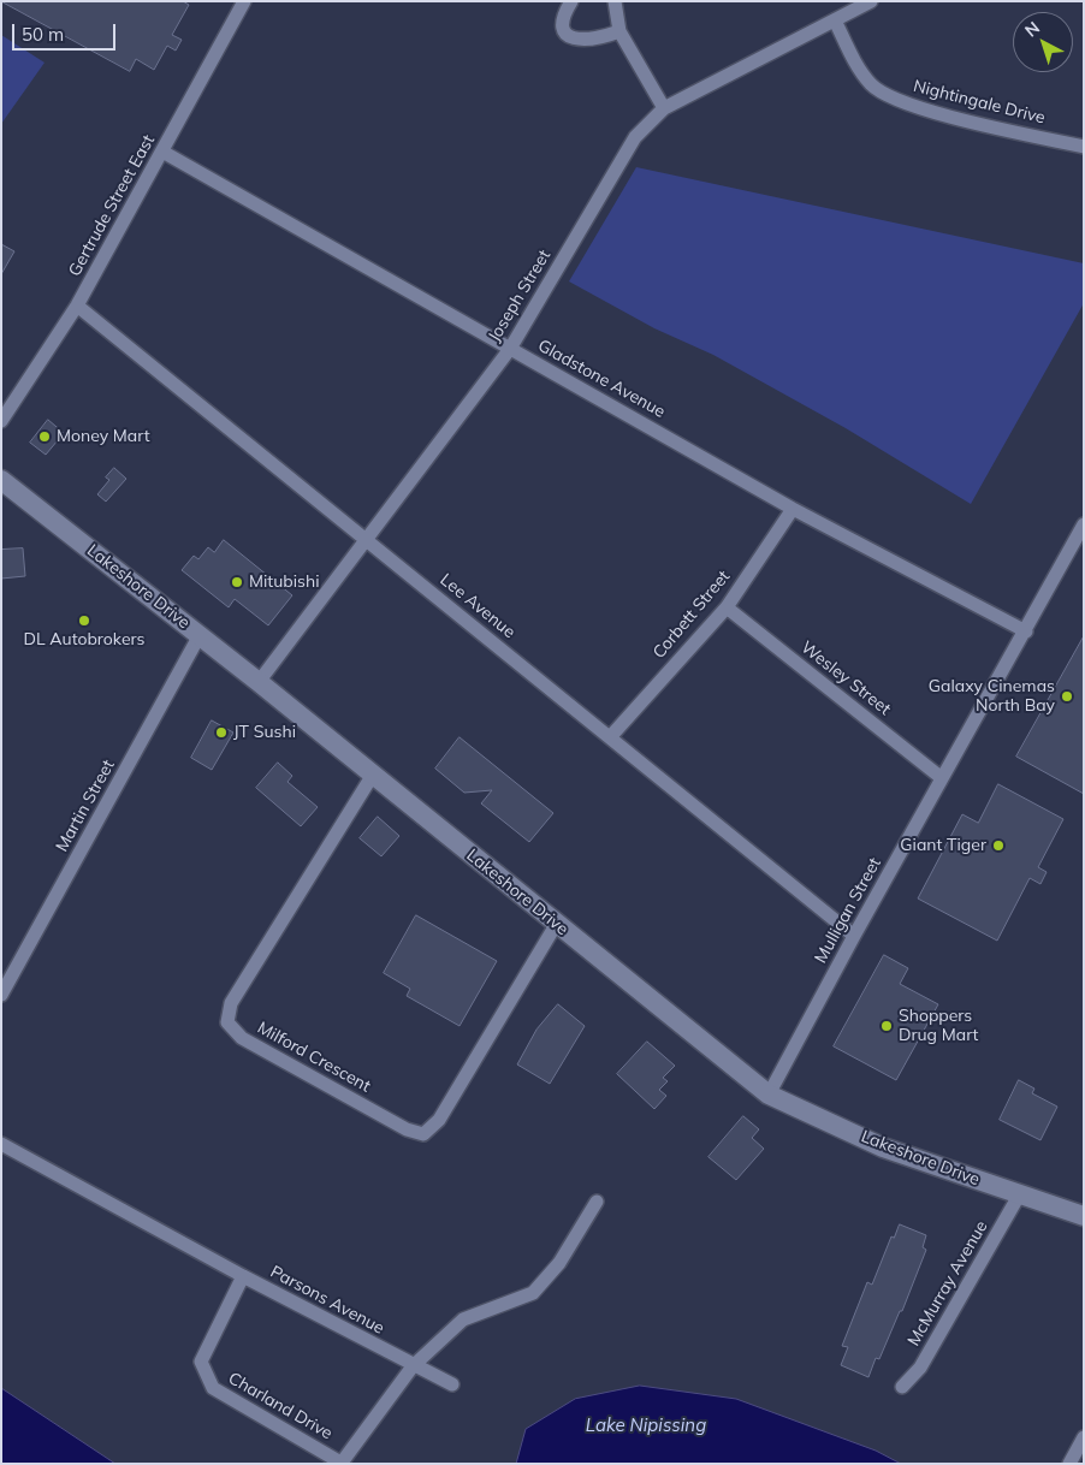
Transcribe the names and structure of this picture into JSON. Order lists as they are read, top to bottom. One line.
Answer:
{"streets":{"main road":["Lakeshore Drive"],"street":["Nightingale Drive","Gertrude Street East","Joseph Street","Gladstone Avenue","Lee Avenue","Corbett Street","Wesley Street","Martin Street","Mulligan Street","Milford Crescent","McMurray Avenue","Parsons Avenue","Charland Drive"]},"crossings":[["Nightingale Drive","Joseph Street"],["Gertrude Street East","Gladstone Avenue"],["Gertrude Street East","Lee Avenue"],["Joseph Street","Gladstone Avenue"],["Joseph Street","Lakeshore Drive"],["Joseph Street","Lee Avenue"],["Gladstone Avenue","Corbett Street"],["Gladstone Avenue","Mulligan Street"],["Lakeshore Drive","Martin Street"],["Lakeshore Drive","Mulligan Street"],["Lakeshore Drive","Milford Crescent"],["Lakeshore Drive","McMurray Avenue"],["Lee Avenue","Corbett Street"],["Lee Avenue","Mulligan Street"],["Corbett Street","Wesley Street"],["Wesley Street","Mulligan Street"],["Parsons Avenue","Charland Drive"]],"water":["Lake Nipissing"],"places":["Money Mart","Mitubishi","DL Autobrokers","Galaxy Cinemas North Bay","JT Sushi","Giant Tiger","Shoppers Drug Mart"],"scale_bar":"50 m","north":"top left"}
